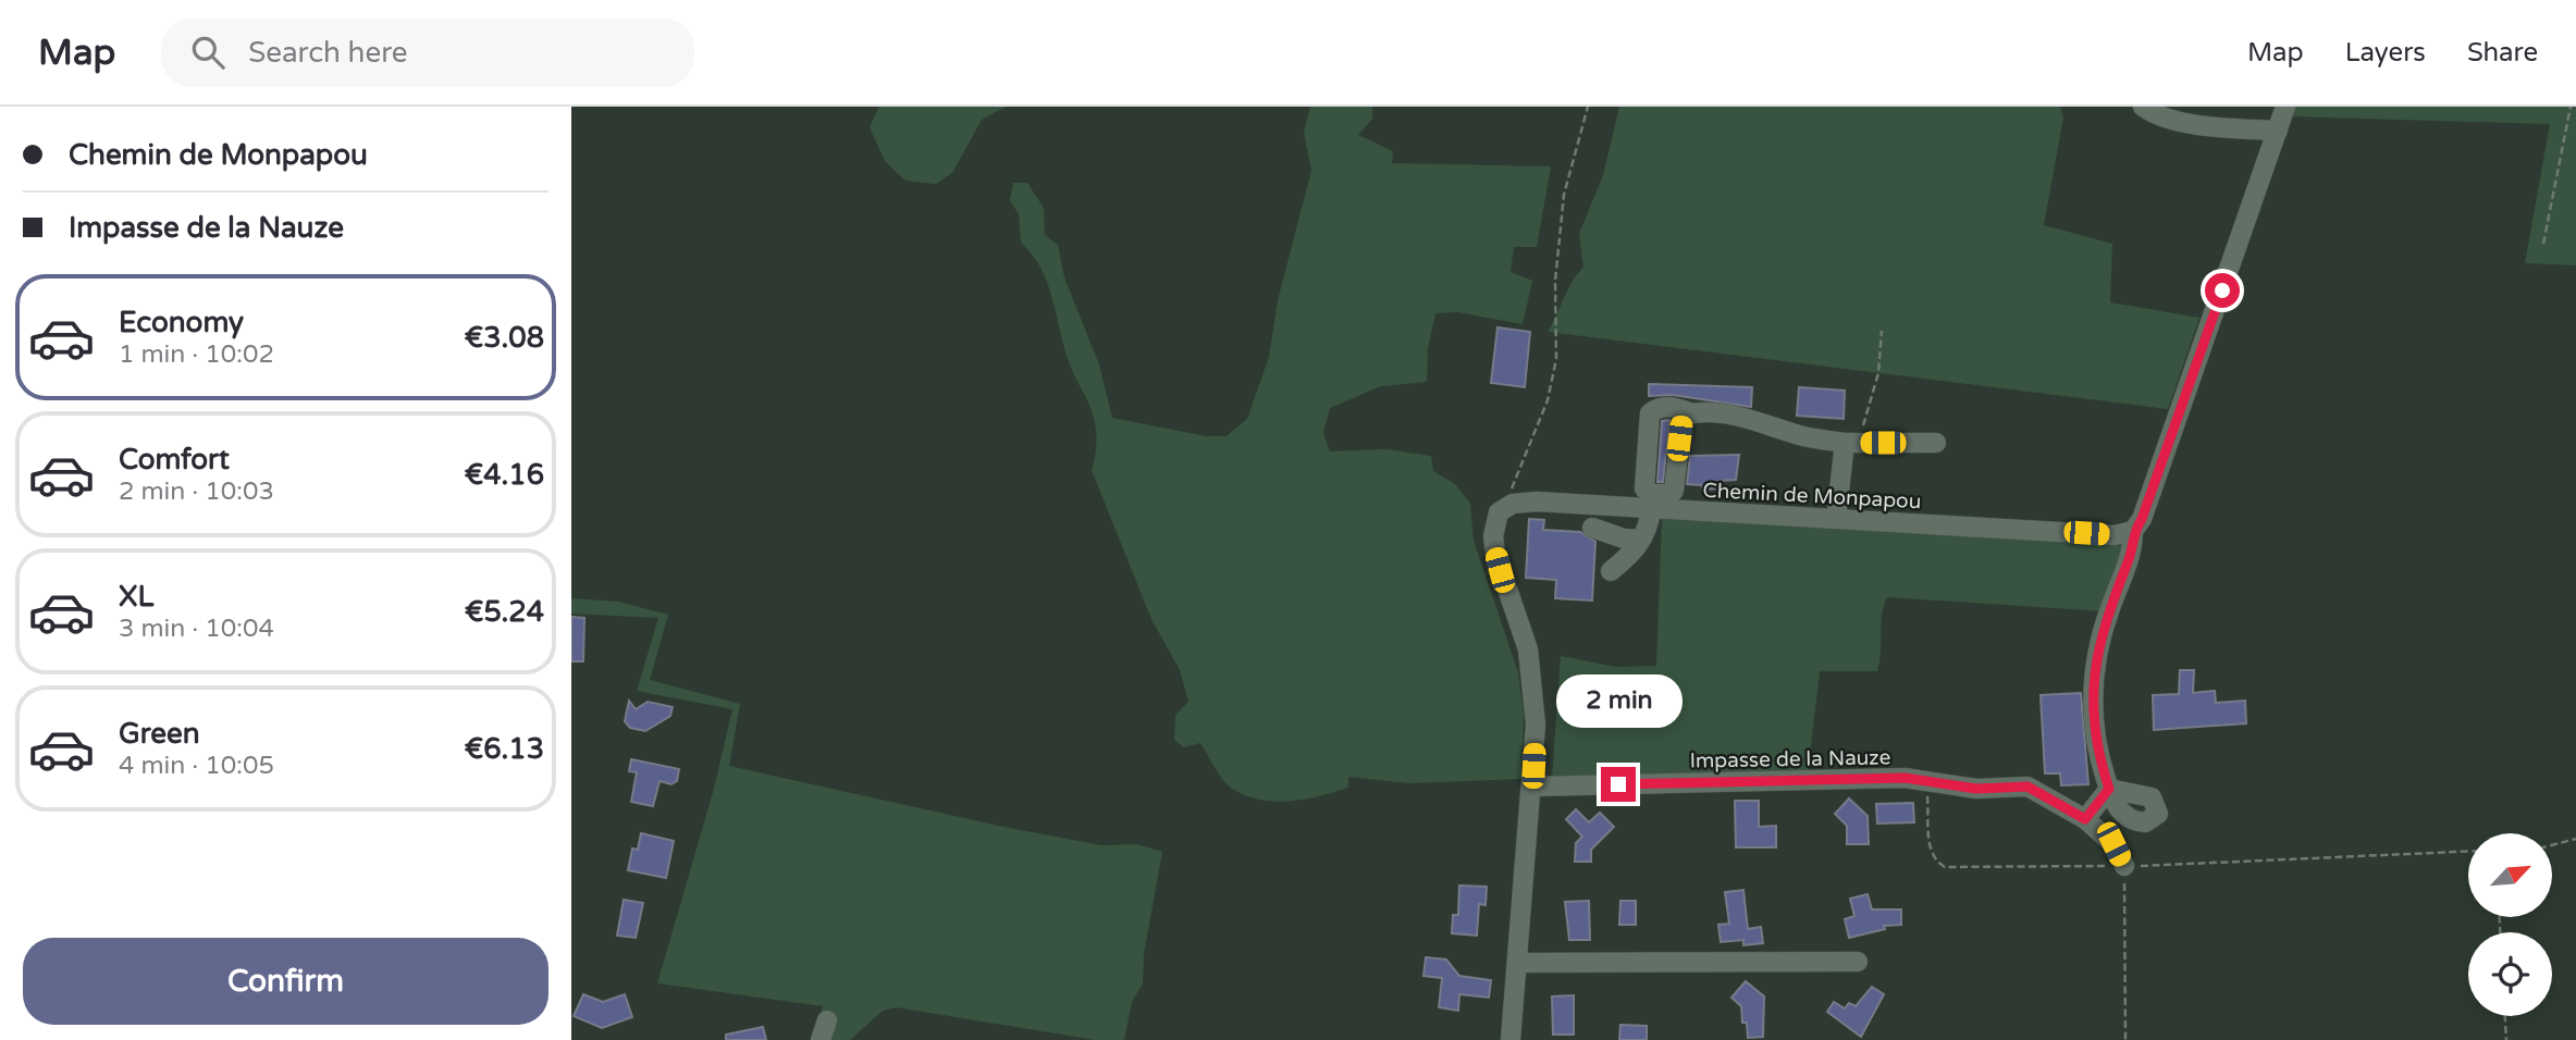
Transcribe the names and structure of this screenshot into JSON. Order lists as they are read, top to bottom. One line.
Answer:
{"streets":{"street":["Chemin de Monpapou","Impasse de la Nauze"]},"north":"top right","page":{"header":"Map","search":"Search here","nav":["Map","Layers","Share"],"banner":["Chemin de Monpapou","Impasse de la Nauze"],"list":[{"name":"Economy","note":"1 min · 10:02","value":"€3.08"},{"name":"Comfort","note":"2 min · 10:03","value":"€4.16"},{"name":"XL","note":"3 min · 10:04","value":"€5.24"},{"name":"Green","note":"4 min · 10:05","value":"€6.13"}],"bubble":"2 min","buttons":"Confirm"}}
